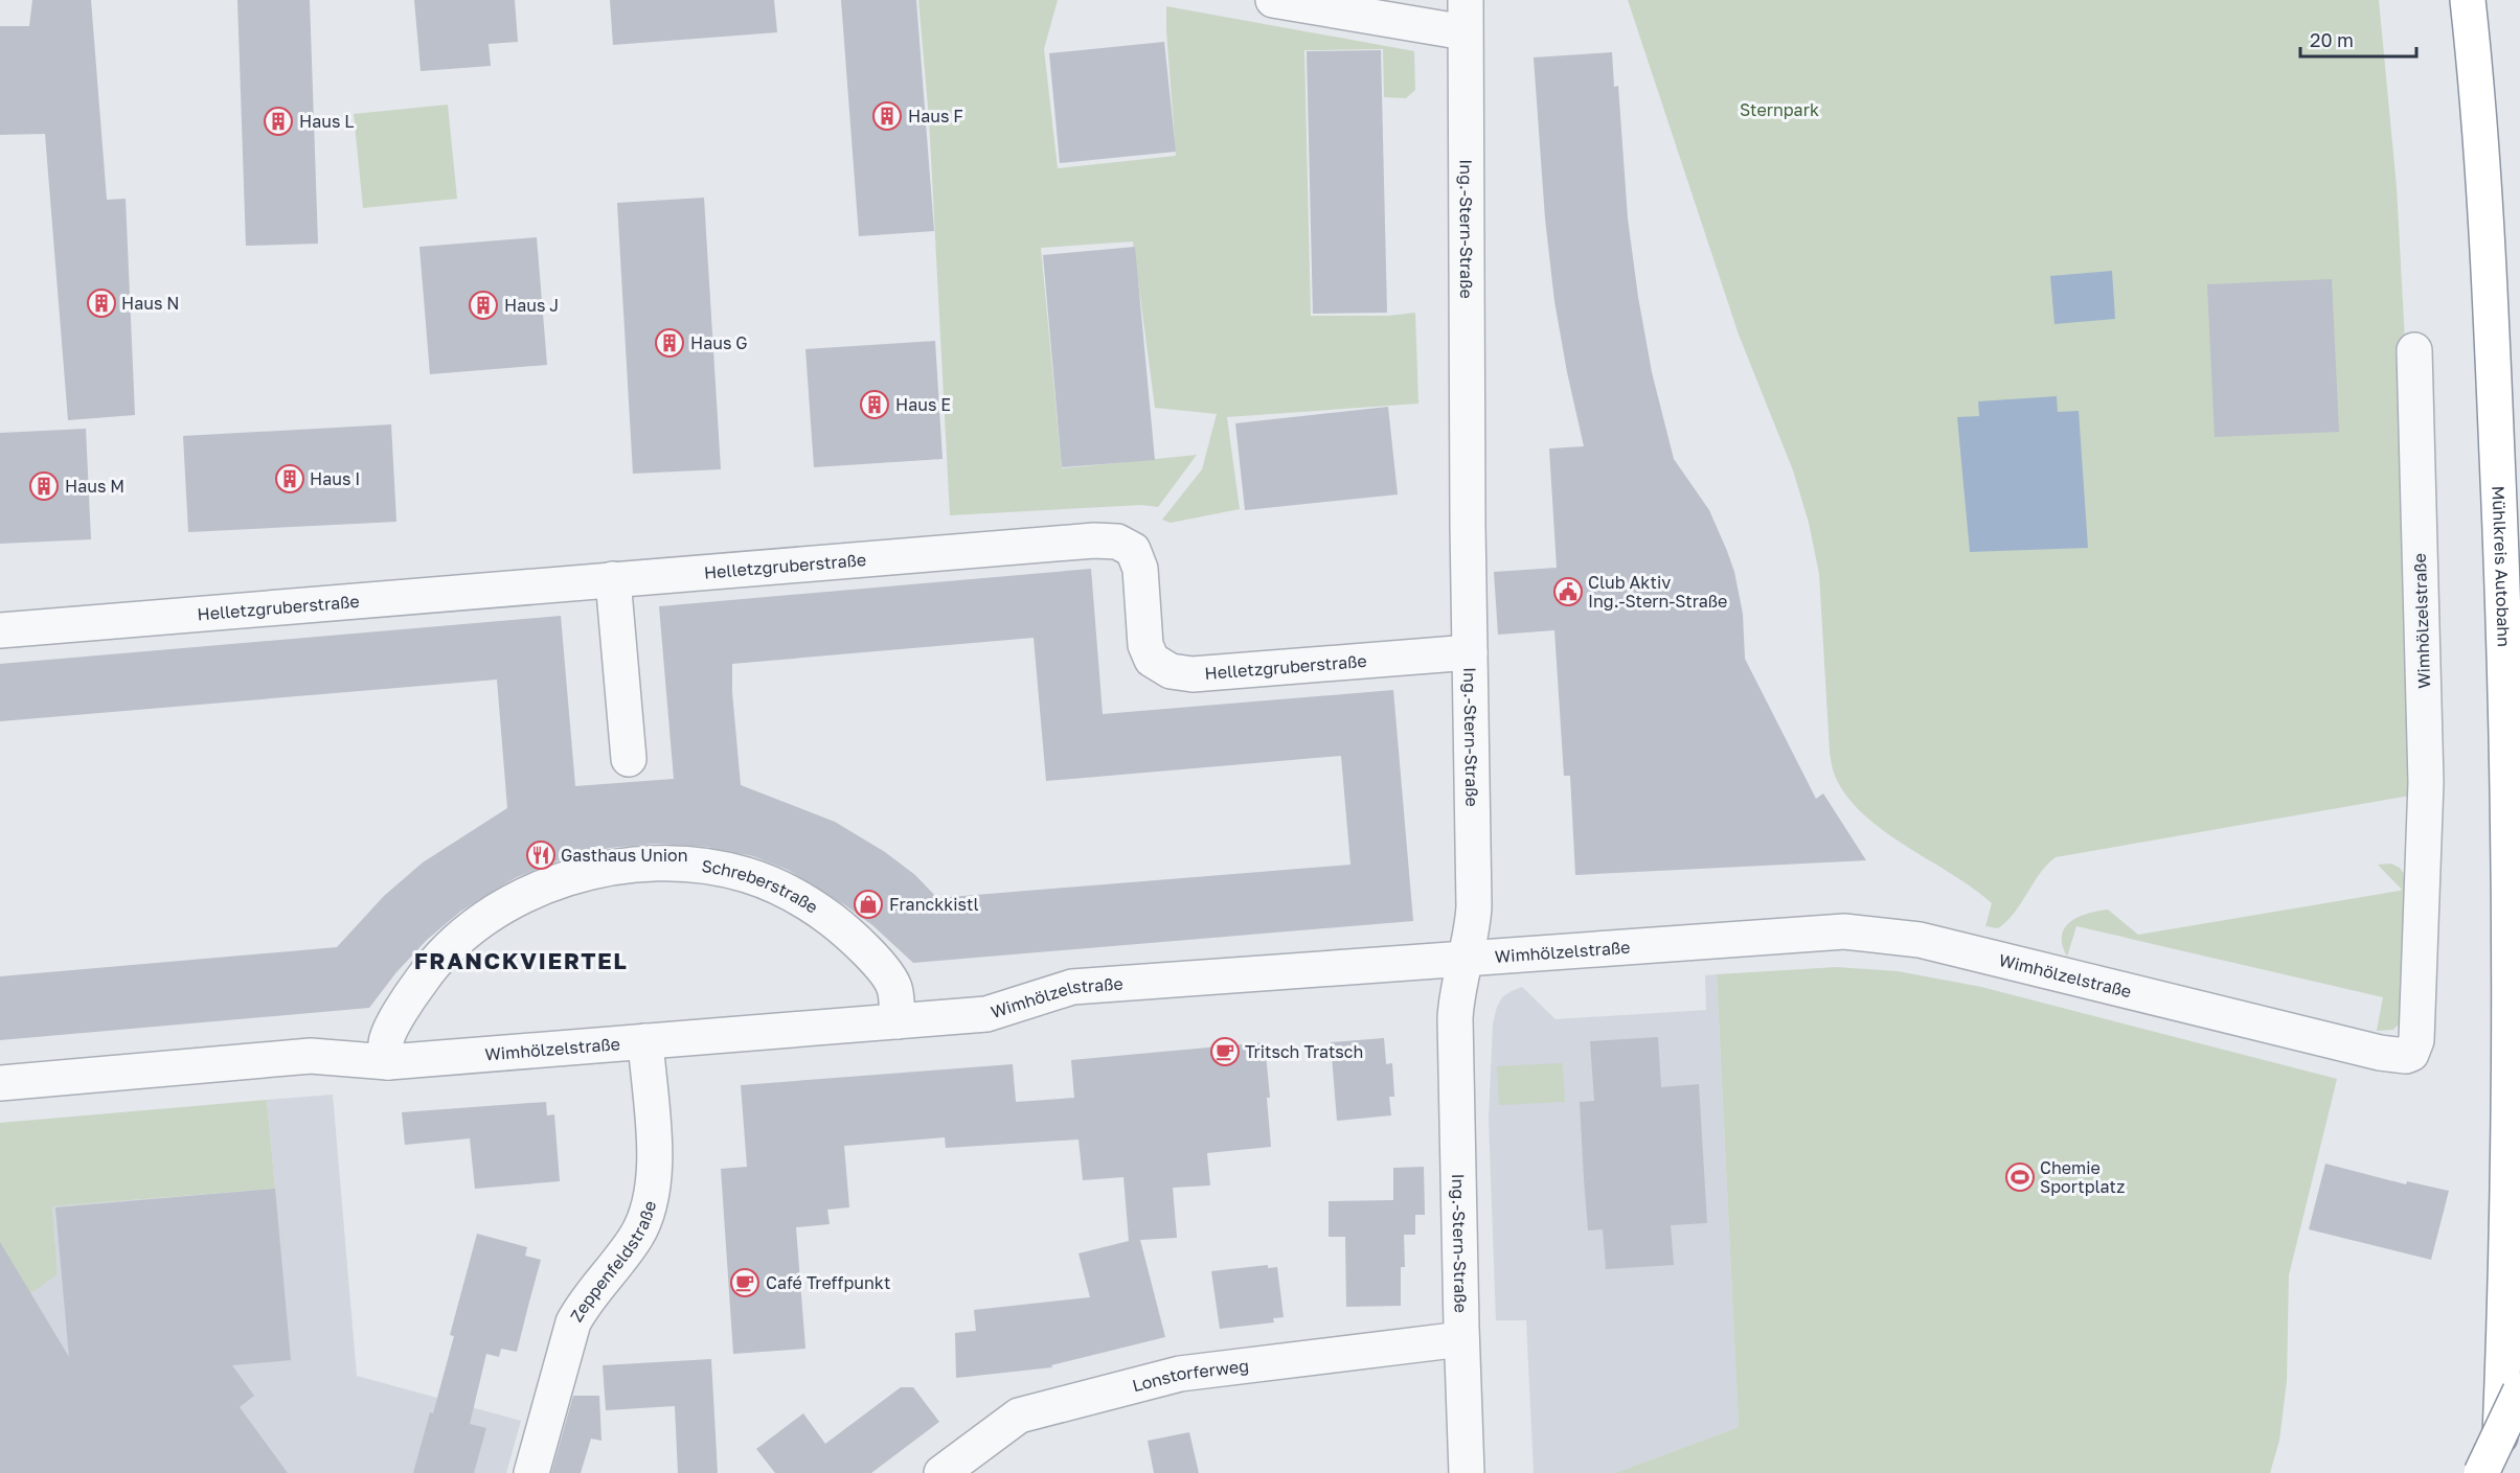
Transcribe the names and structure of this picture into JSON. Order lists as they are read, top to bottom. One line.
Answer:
{"streets":{"highway":["Mühlkreis Autobahn"],"street":["Ing.-Stern-Straße","Helletzgruberstraße","Wimhölzelstraße","Schreberstraße","Zeppenfeldstraße","Lonstorferweg"]},"crossings":[["Ing.-Stern-Straße","Helletzgruberstraße"],["Ing.-Stern-Straße","Wimhölzelstraße"],["Ing.-Stern-Straße","Lonstorferweg"],["Wimhölzelstraße","Schreberstraße"],["Wimhölzelstraße","Zeppenfeldstraße"]],"districts":["FRANCKVIERTEL"],"parks":["Sternpark"],"places":{"building":["Haus F","Haus L","Haus N","Haus J","Haus G","Haus E","Haus I","Haus M"],"public building":["Club Aktiv Ing.-Stern-Straße"],"restaurant":["Gasthaus Union"],"shop":["Franckkistl"],"cafe":["Tritsch Tratsch","Café Treffpunkt"],"sports":["Chemie Sportplatz"]},"scale_bar":"20 m"}
